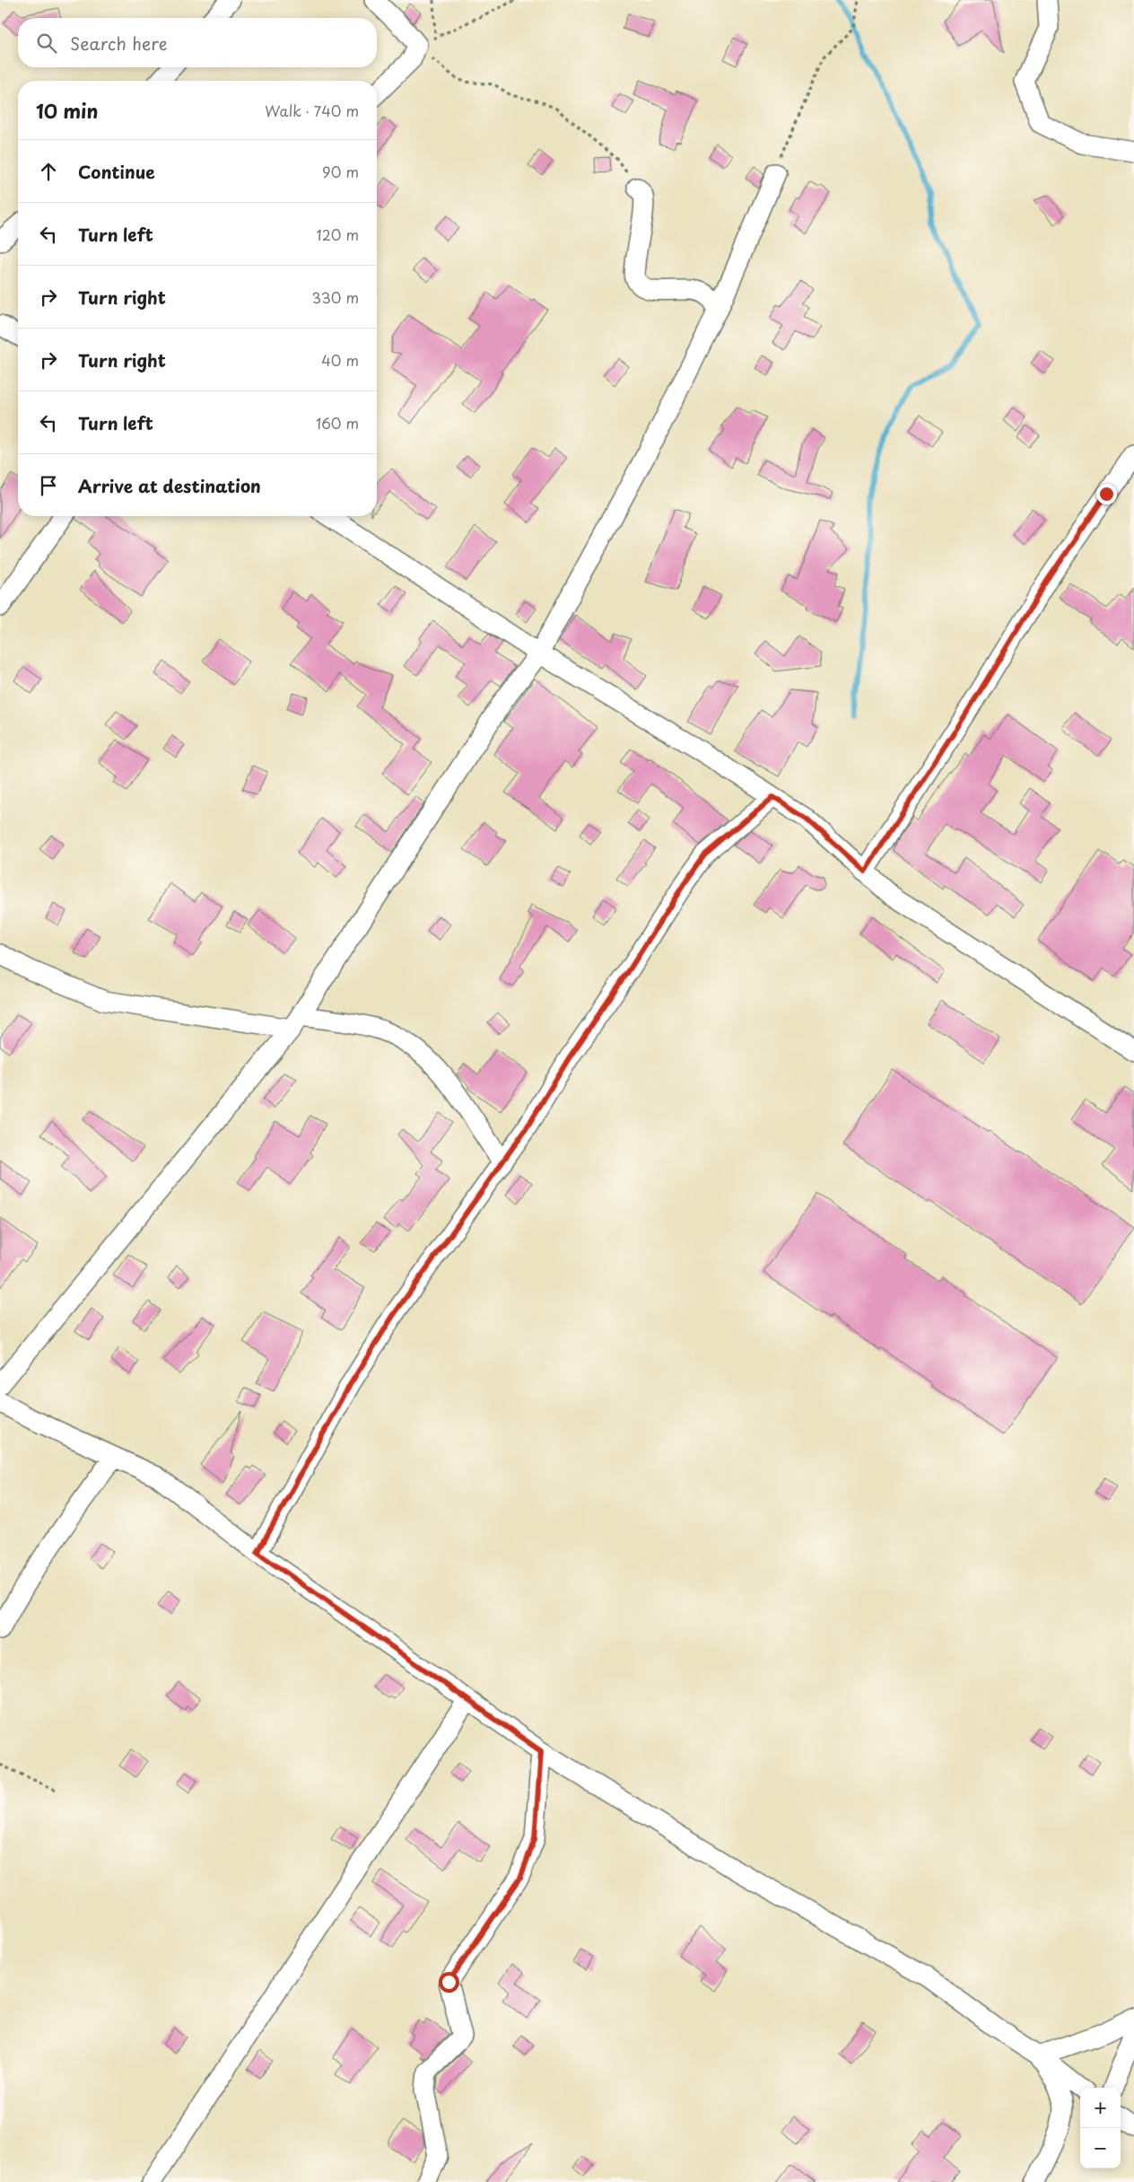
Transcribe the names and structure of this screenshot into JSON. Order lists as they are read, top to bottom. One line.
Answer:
{"page":{"search":"Search here","heading":["10 min","Walk · 740 m"],"list":[["Continue","90 m"],["Turn left","120 m"],["Turn right","330 m"],["Turn right","40 m"],["Turn left","160 m"],"Arrive at destination"],"map_buttons":["+","−"]}}
